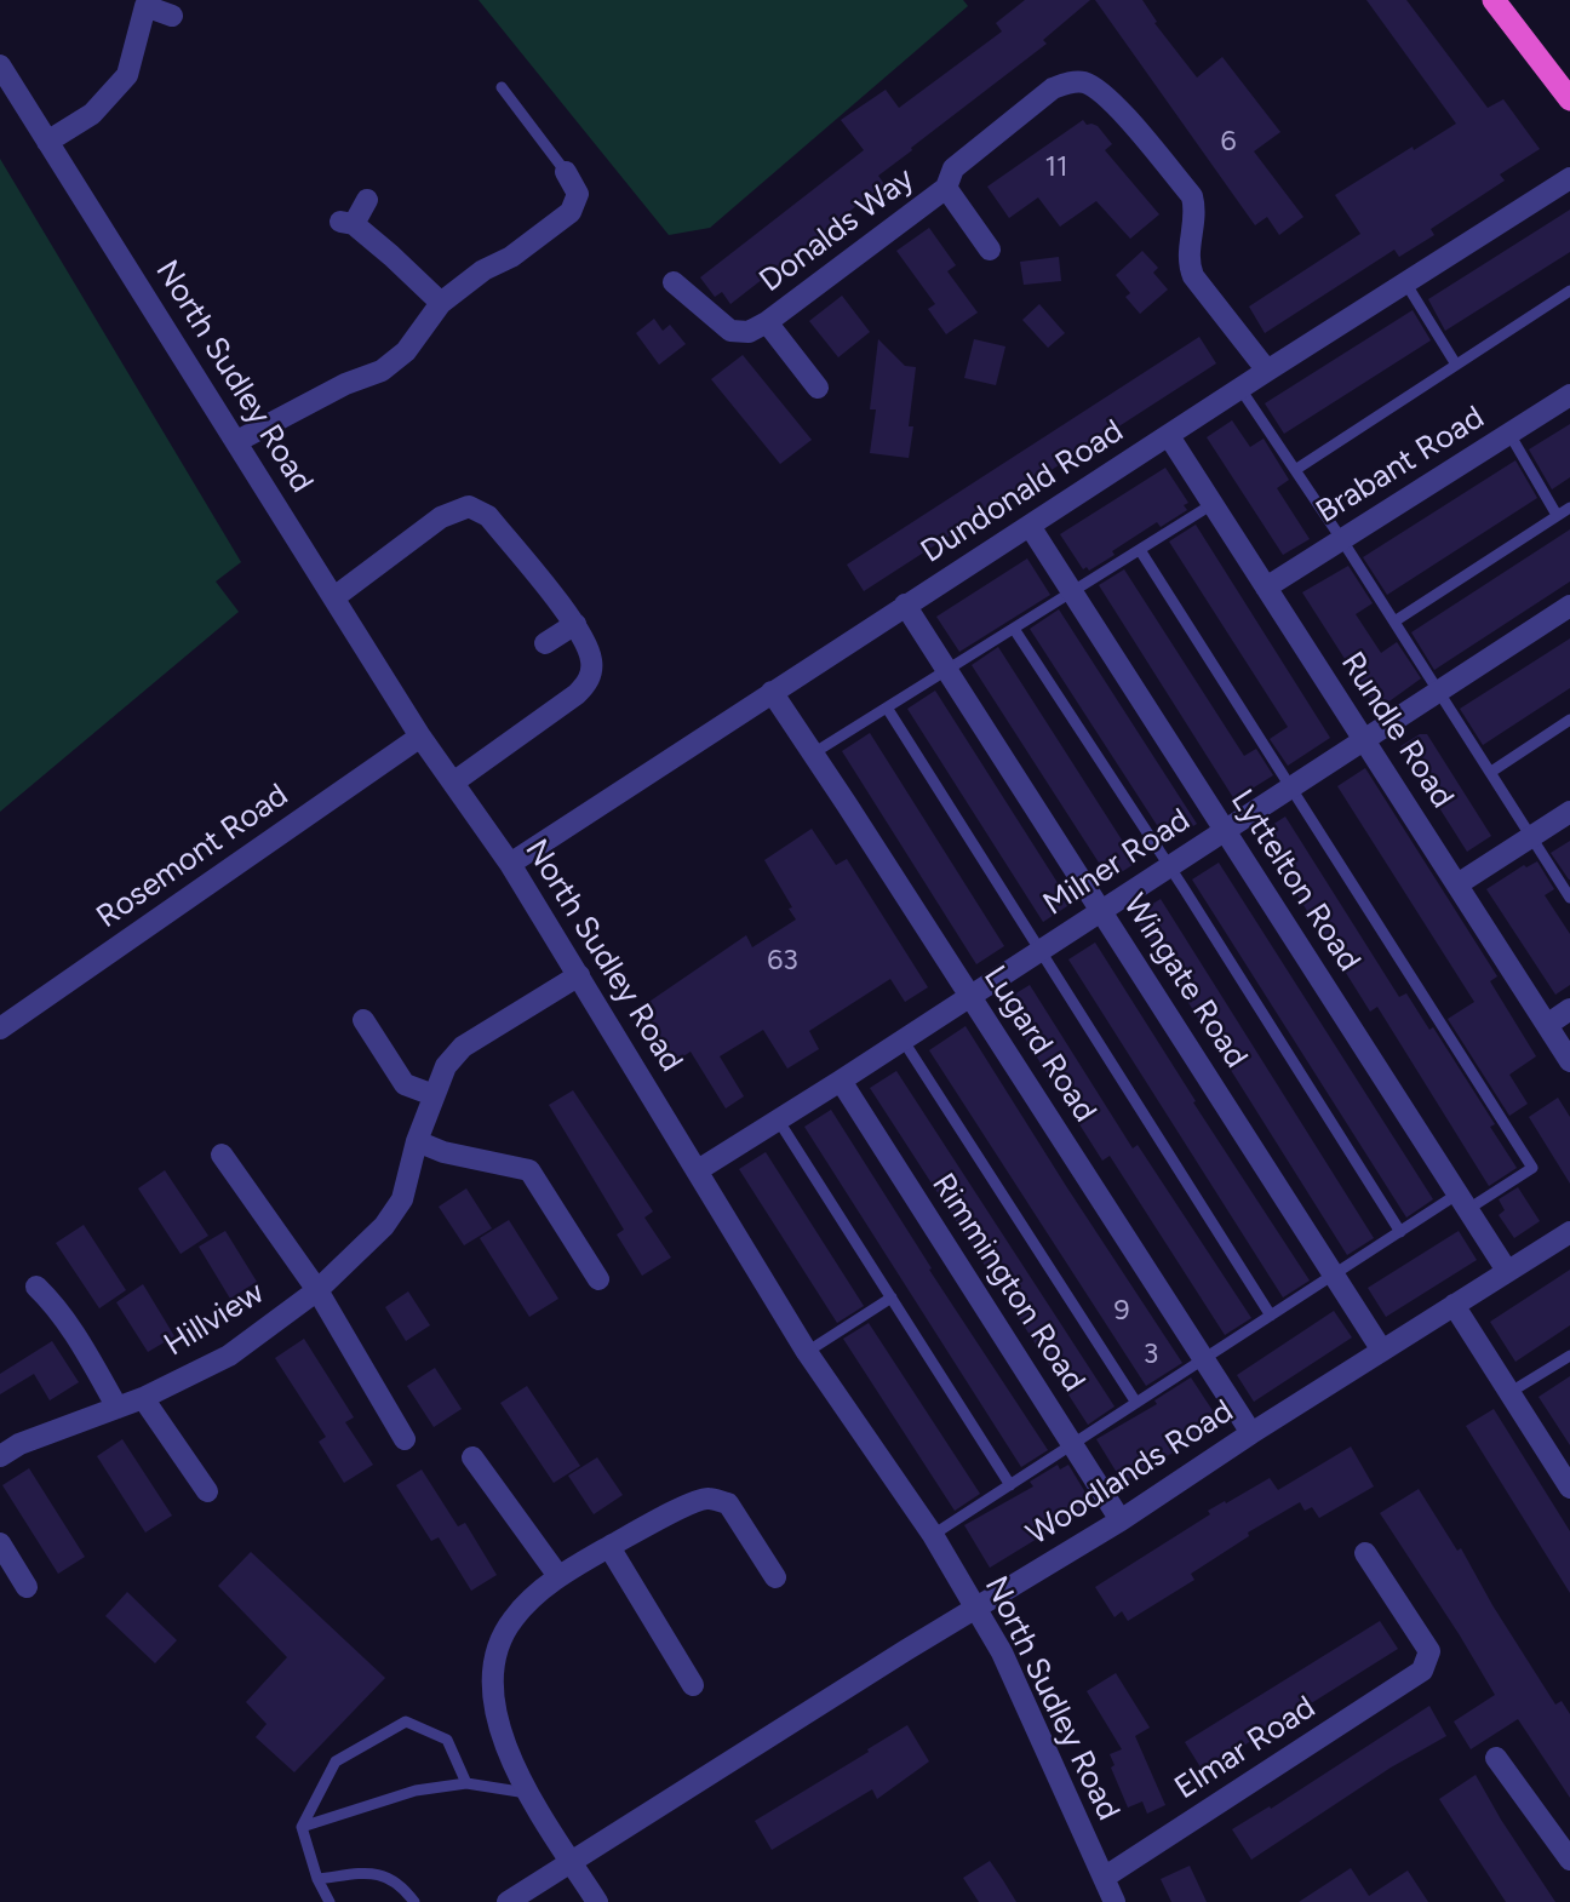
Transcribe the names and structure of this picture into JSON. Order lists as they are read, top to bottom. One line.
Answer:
{"streets":{"street":["Donalds Way","North Sudley Road","Brabant Road","Dundonald Road","Rundle Road","Rosemont Road","Milner Road","Lyttelton Road","Wingate Road","Lugard Road","Rimmington Road","Hillview","Woodlands Road","Elmar Road"]},"crossings":[["Donalds Way","Dundonald Road"],["North Sudley Road","Dundonald Road"],["North Sudley Road","Rosemont Road"],["North Sudley Road","Milner Road"],["North Sudley Road","Hillview"],["North Sudley Road","Woodlands Road"],["North Sudley Road","Elmar Road"],["Brabant Road","Rundle Road"],["Dundonald Road","Rundle Road"],["Dundonald Road","Lyttelton Road"],["Dundonald Road","Wingate Road"],["Dundonald Road","Lugard Road"],["Rundle Road","Milner Road"],["Milner Road","Lyttelton Road"],["Milner Road","Wingate Road"],["Milner Road","Lugard Road"],["Milner Road","Rimmington Road"],["Lyttelton Road","Woodlands Road"],["Wingate Road","Woodlands Road"],["Lugard Road","Woodlands Road"],["Rimmington Road","Woodlands Road"]],"house_numbers":["6","11","63","9","3"]}
